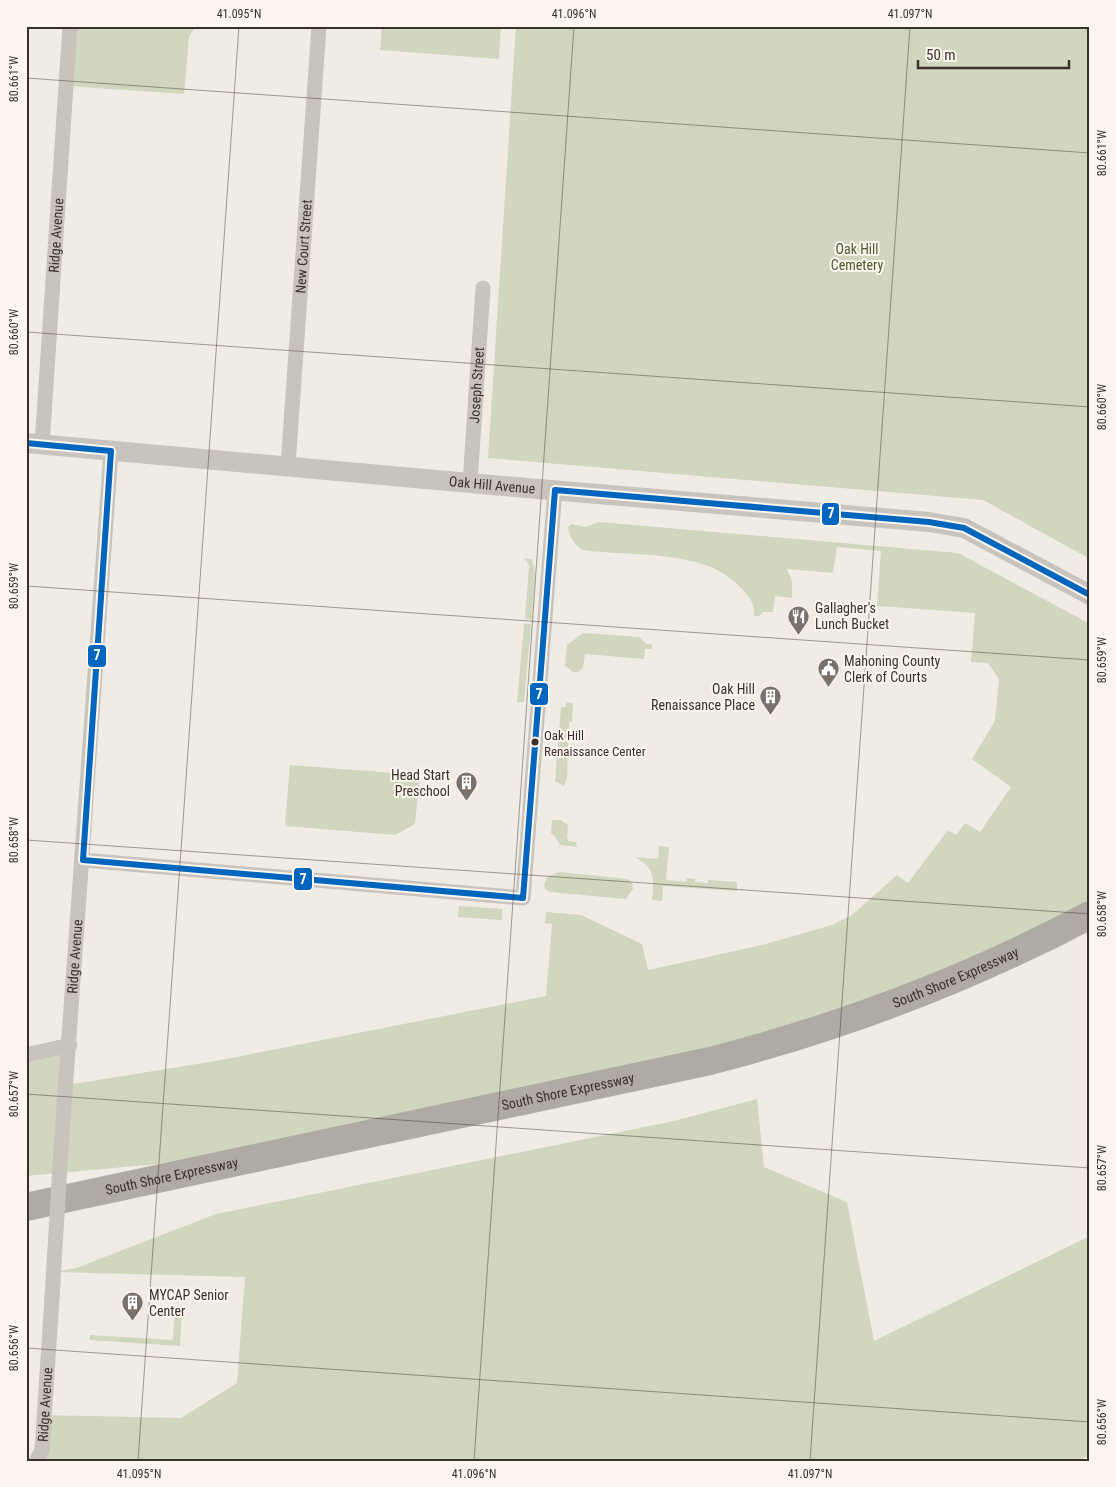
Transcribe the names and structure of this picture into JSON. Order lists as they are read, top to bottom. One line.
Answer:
{"streets":{"highway":["South Shore Expressway"],"street":["Ridge Avenue","New Court Street","Joseph Street","Oak Hill Avenue"]},"crossings":[["Ridge Avenue","Oak Hill Avenue"],["New Court Street","Oak Hill Avenue"],["Joseph Street","Oak Hill Avenue"]],"parks":["Oak Hill Cemetery"],"places":{"restaurant":["Gallagher's Lunch Bucket"],"public building":["Mahoning County Clerk of Courts"],"building":["Oak Hill Renaissance Place","Head Start Preschool","MYCAP Senior Center"],"other":["Oak Hill Renaissance Center"]},"lines":["transit line 7"],"scale_bar":"50 m","coordinates":["41.095°N","41.096°N","41.097°N","80.661°W","80.660°W","80.659°W","80.658°W","80.657°W","80.656°W"]}
